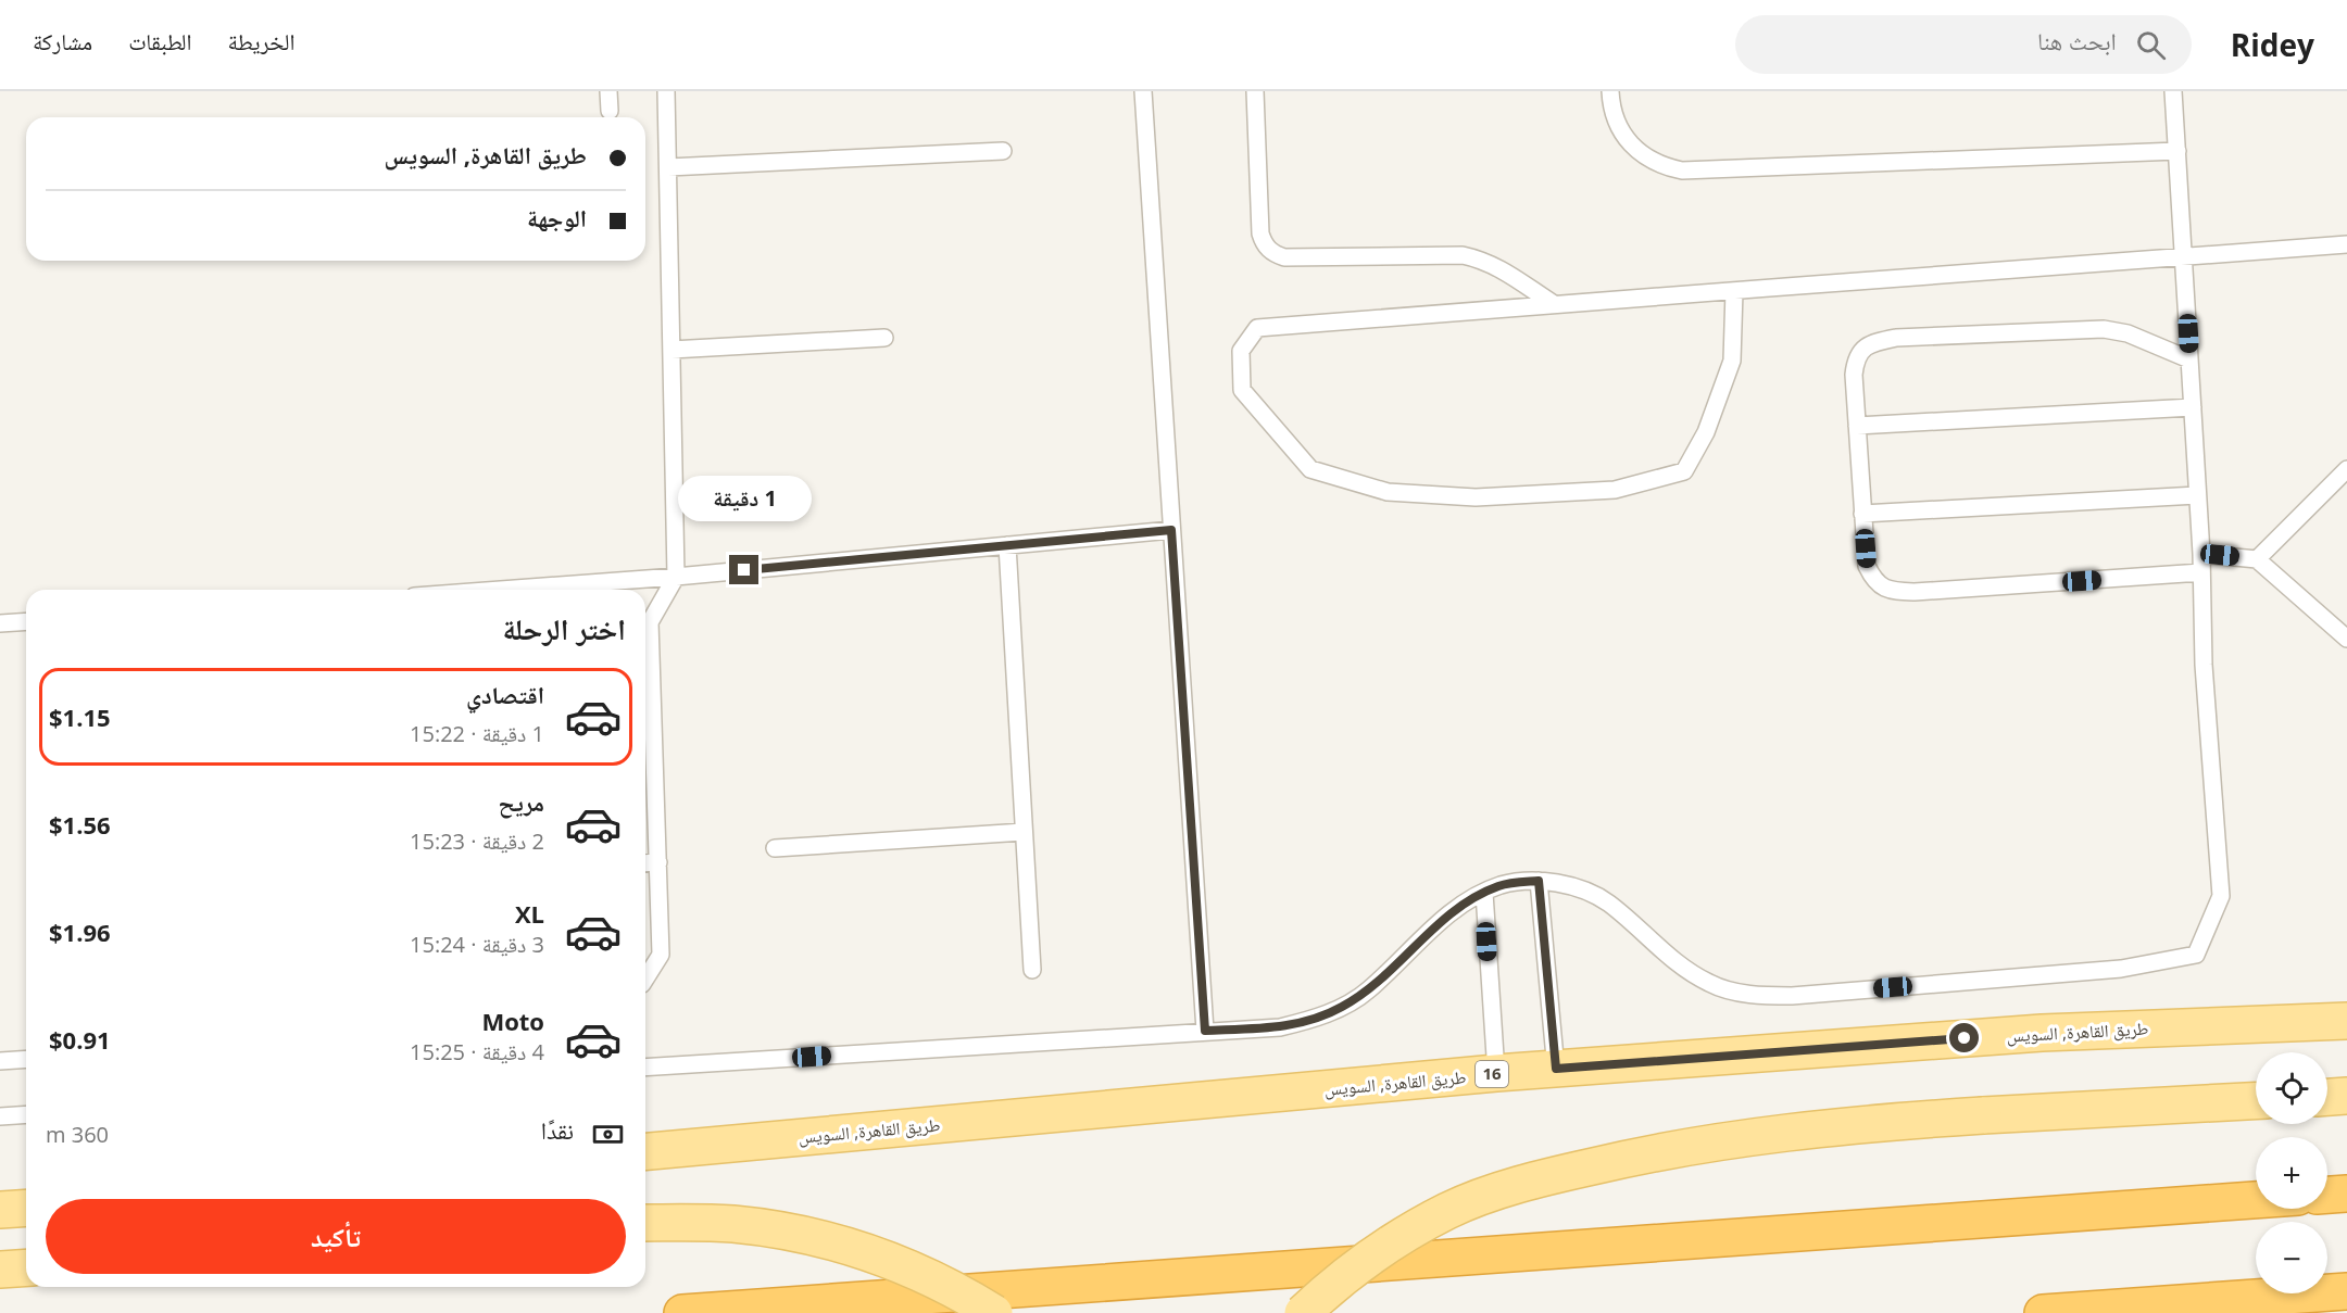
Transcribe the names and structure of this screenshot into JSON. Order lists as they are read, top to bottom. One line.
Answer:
{"streets":{"main road":["طريق القاهرة, السويس","16"]},"page":{"header":"Ridey","search":"ابحث هنا","nav":["الخريطة","الطبقات","مشاركة"],"banner":["طريق القاهرة, السويس","الوجهة"],"bubble":"1 دقيقة","heading":"اختر الرحلة","list":[{"name":"اقتصادي","note":"1 دقيقة · 15:22","value":"$1.15"},{"name":"مريح","note":"2 دقيقة · 15:23","value":"$1.56"},{"name":"XL","note":"3 دقيقة · 15:24","value":"$1.96"},{"name":"Moto","note":"4 دقيقة · 15:25","value":"$0.91"}],"map_buttons":["+","−"],"pay":["نقدًا","360 m"],"buttons":"تأكيد"}}
